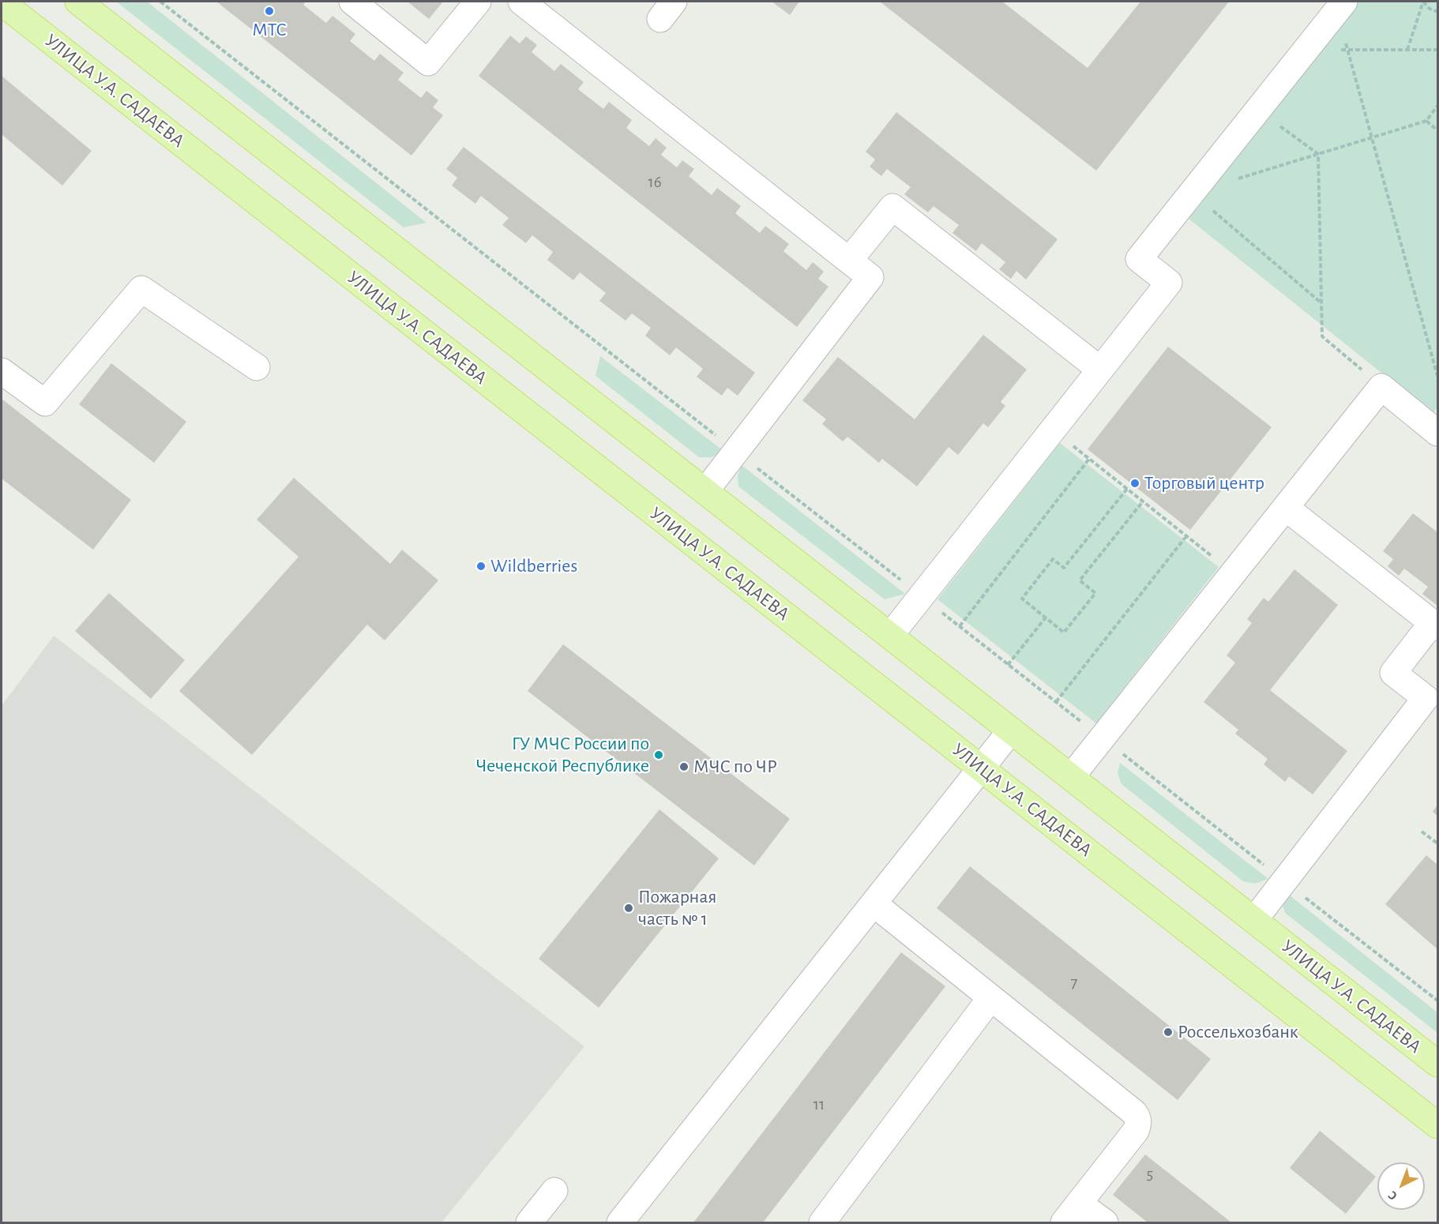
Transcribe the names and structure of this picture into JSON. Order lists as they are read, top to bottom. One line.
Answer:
{"streets":{"main road":["УЛИЦА У.А. САДАЕВА"]},"places":["МТС","Торговый центр","Wildberries","ГУ МЧС России по Чеченской Республике","МЧС по ЧР","Пожарная часть № 1","Россельхозбанк"],"house_numbers":["16","7","11","5"],"north":"bottom left"}
